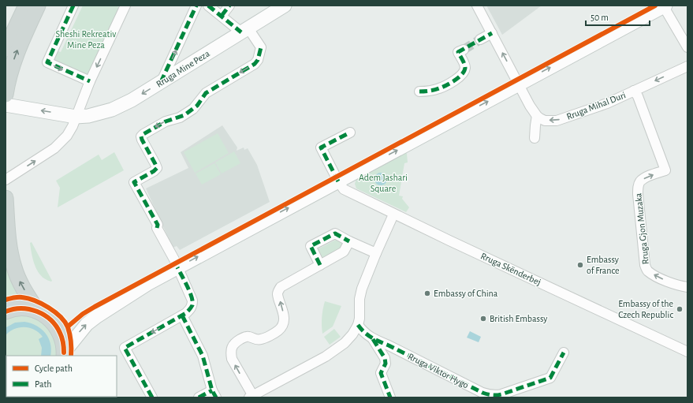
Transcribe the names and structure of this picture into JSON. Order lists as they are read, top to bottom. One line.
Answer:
{"streets":{"main road":["Rruga Mine Peza"],"street":["Rruga Mihal Duri","Rruga Gjon Muzaka","Rruga Skënderbej","Rruga Viktor Hygo"]},"crossings":[["Rruga Mihal Duri","Rruga Gjon Muzaka"]],"one_way":["Rruga Mine Peza","Rruga Mihal Duri","Rruga Gjon Muzaka"],"parks":["Sheshi Rekreativ Mine Peza","Adem Jashari Square"],"places":["Embassy of France","Embassy of China","Embassy of the Czech Republic","British Embassy"],"legend":["Cycle path","Path"],"scale_bar":"50 m"}
